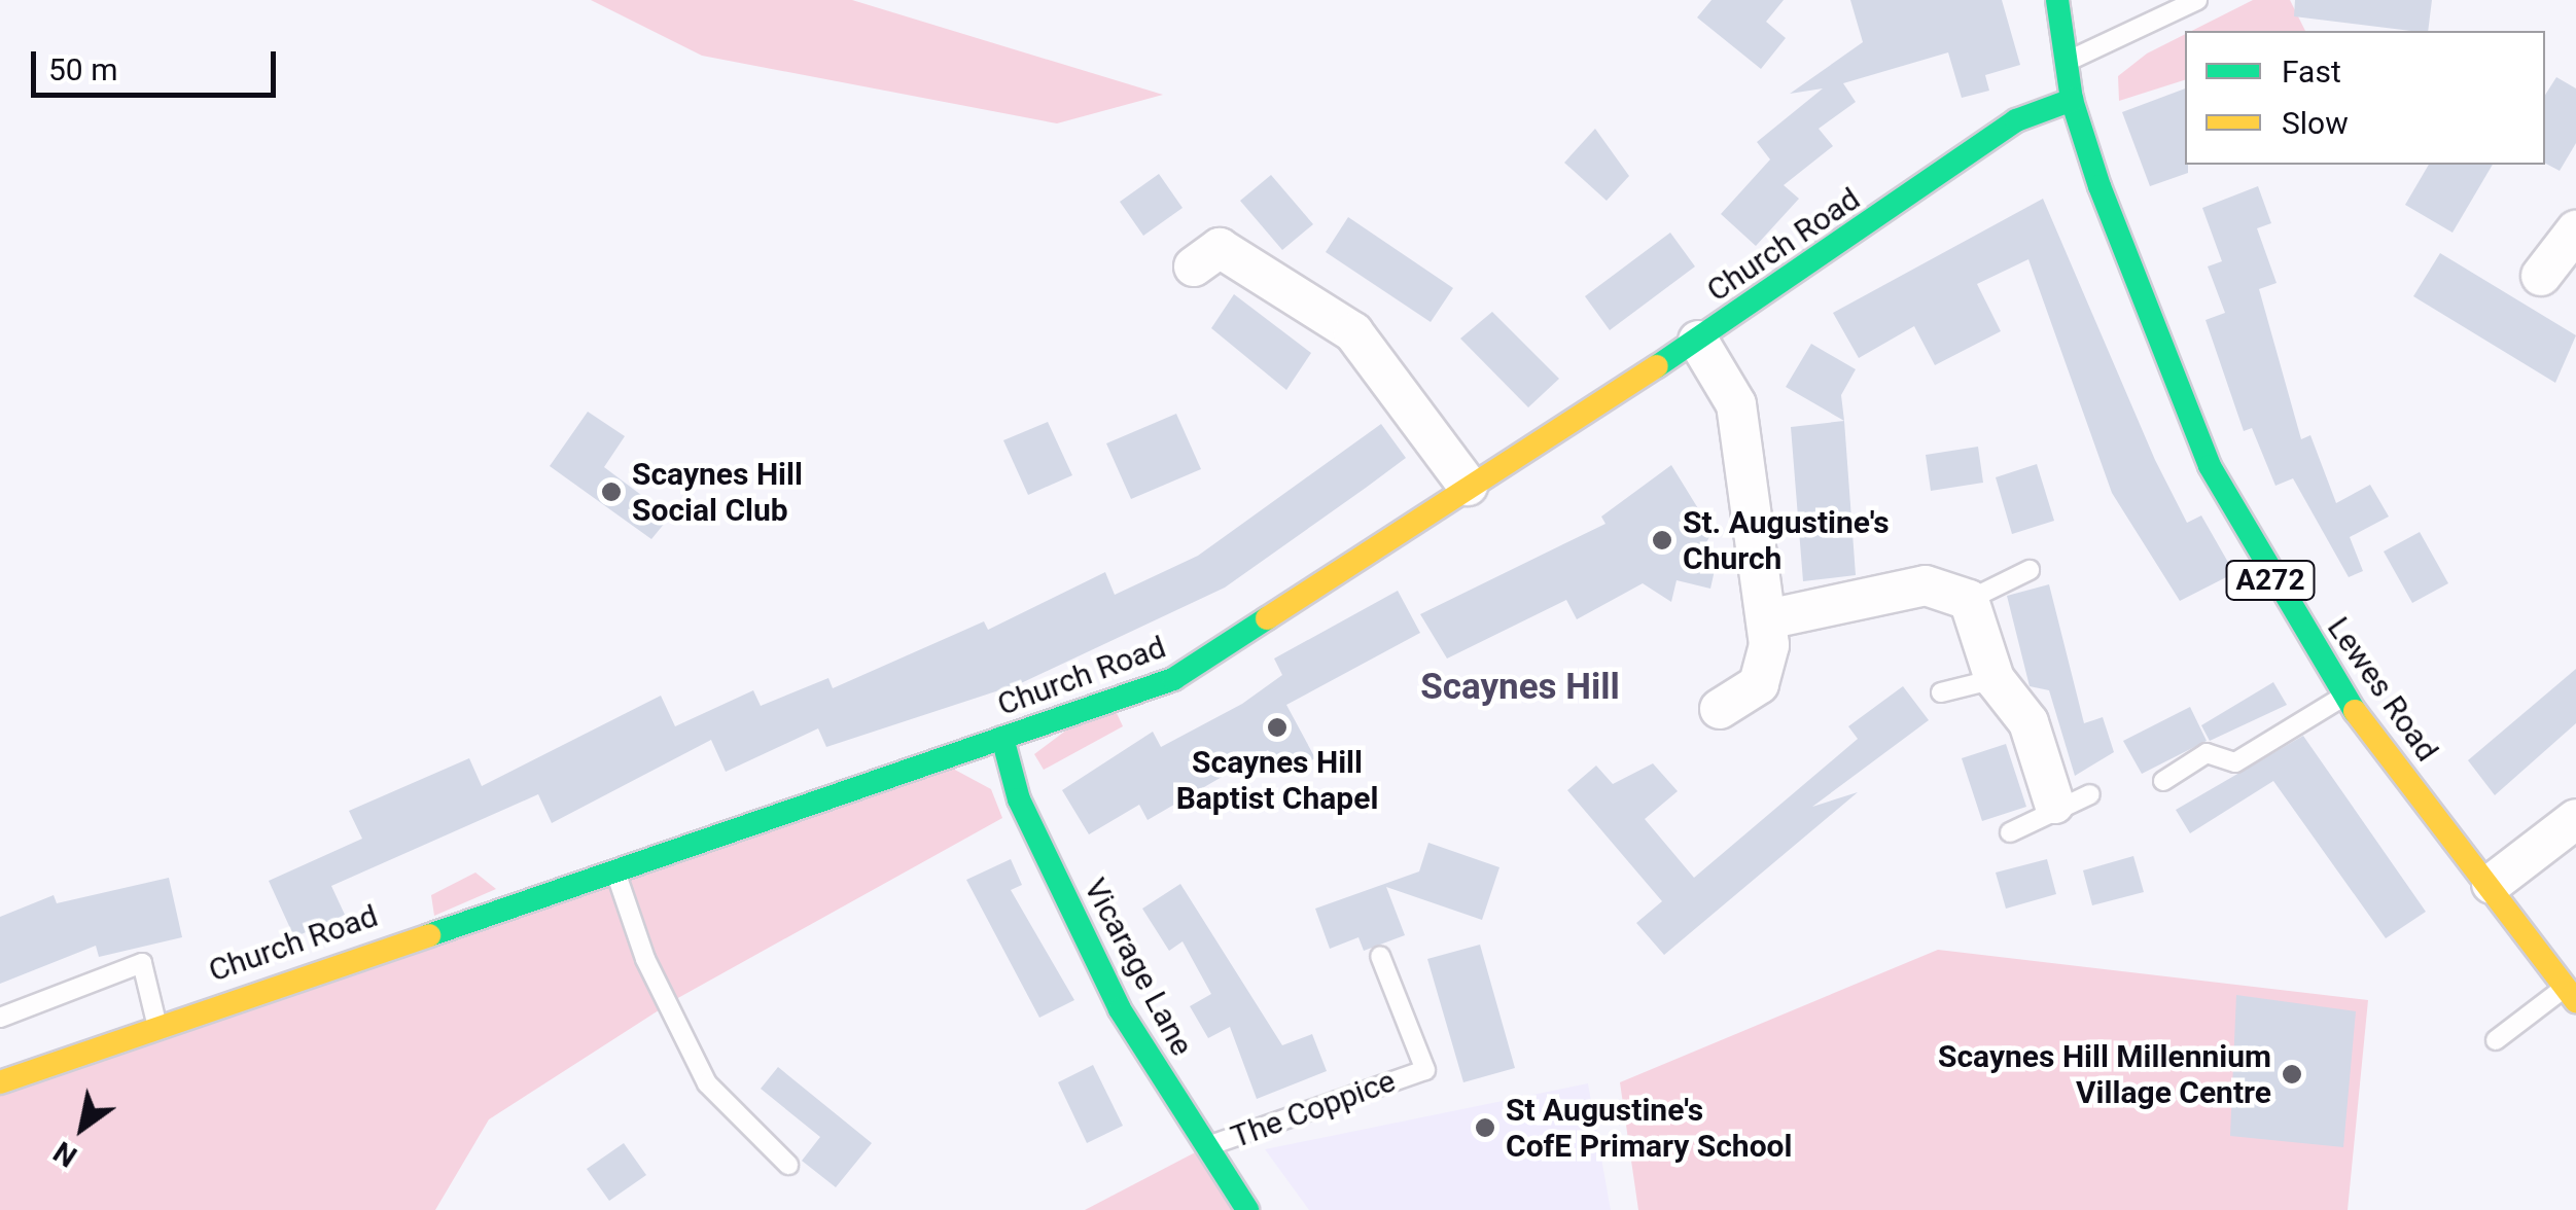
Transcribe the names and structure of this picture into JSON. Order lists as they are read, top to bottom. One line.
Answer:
{"streets":{"main road":["Church Road","A272","Lewes Road","Vicarage Lane"],"lane":["The Coppice"]},"crossings":[["Church Road","A272"],["Church Road","Lewes Road"],["Church Road","Vicarage Lane"],["A272","Lewes Road"],["Vicarage Lane","The Coppice"]],"districts":["Scaynes Hill"],"places":["Scaynes Hill Social Club","St. Augustine's Church","Scaynes Hill Baptist Chapel","Scaynes Hill Millennium Village Centre","St Augustine's CofE Primary School"],"legend":["Fast","Slow"],"scale_bar":"50 m","north":"bottom left"}
